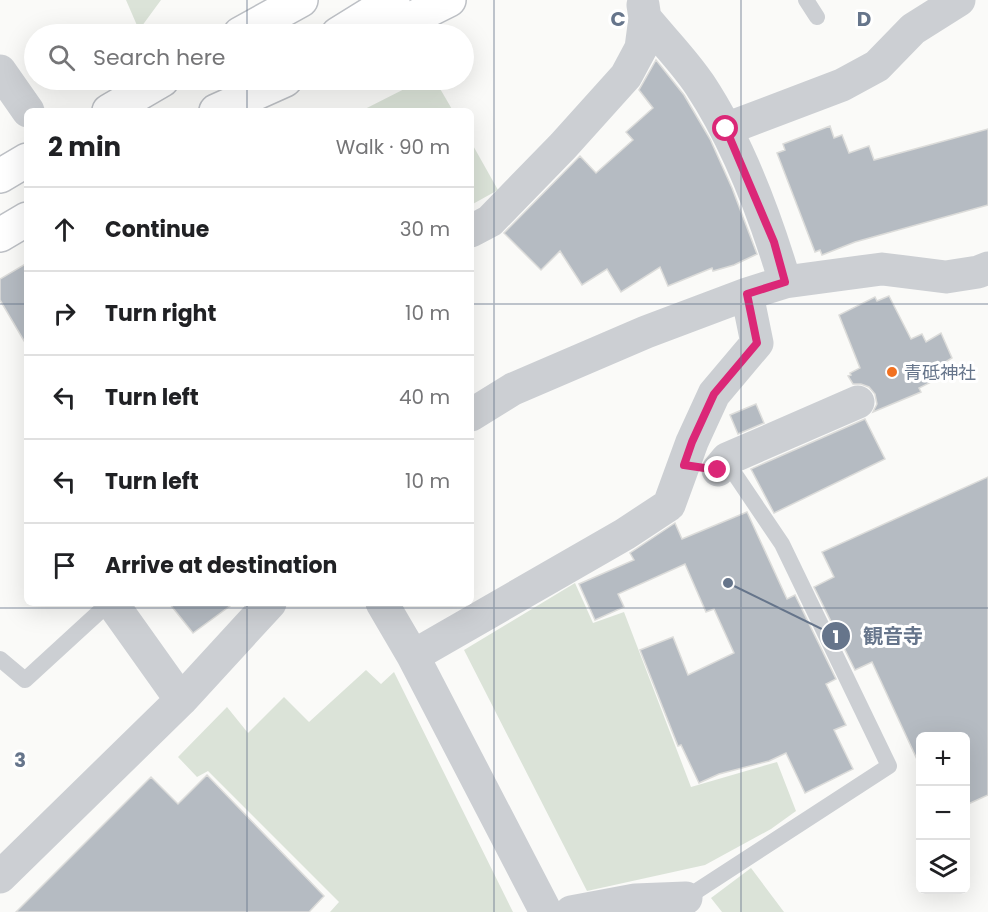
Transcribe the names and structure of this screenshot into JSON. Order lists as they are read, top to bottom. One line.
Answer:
{"places":["青砥神社","観音寺"],"page":{"search":"Search here","heading":["2 min","Walk · 90 m"],"list":[["Continue","30 m"],["Turn right","10 m"],["Turn left","40 m"],["Turn left","10 m"],"Arrive at destination"],"map_buttons":["+","−"]},"grid":{"columns":["C","D"],"rows":["3"]}}
